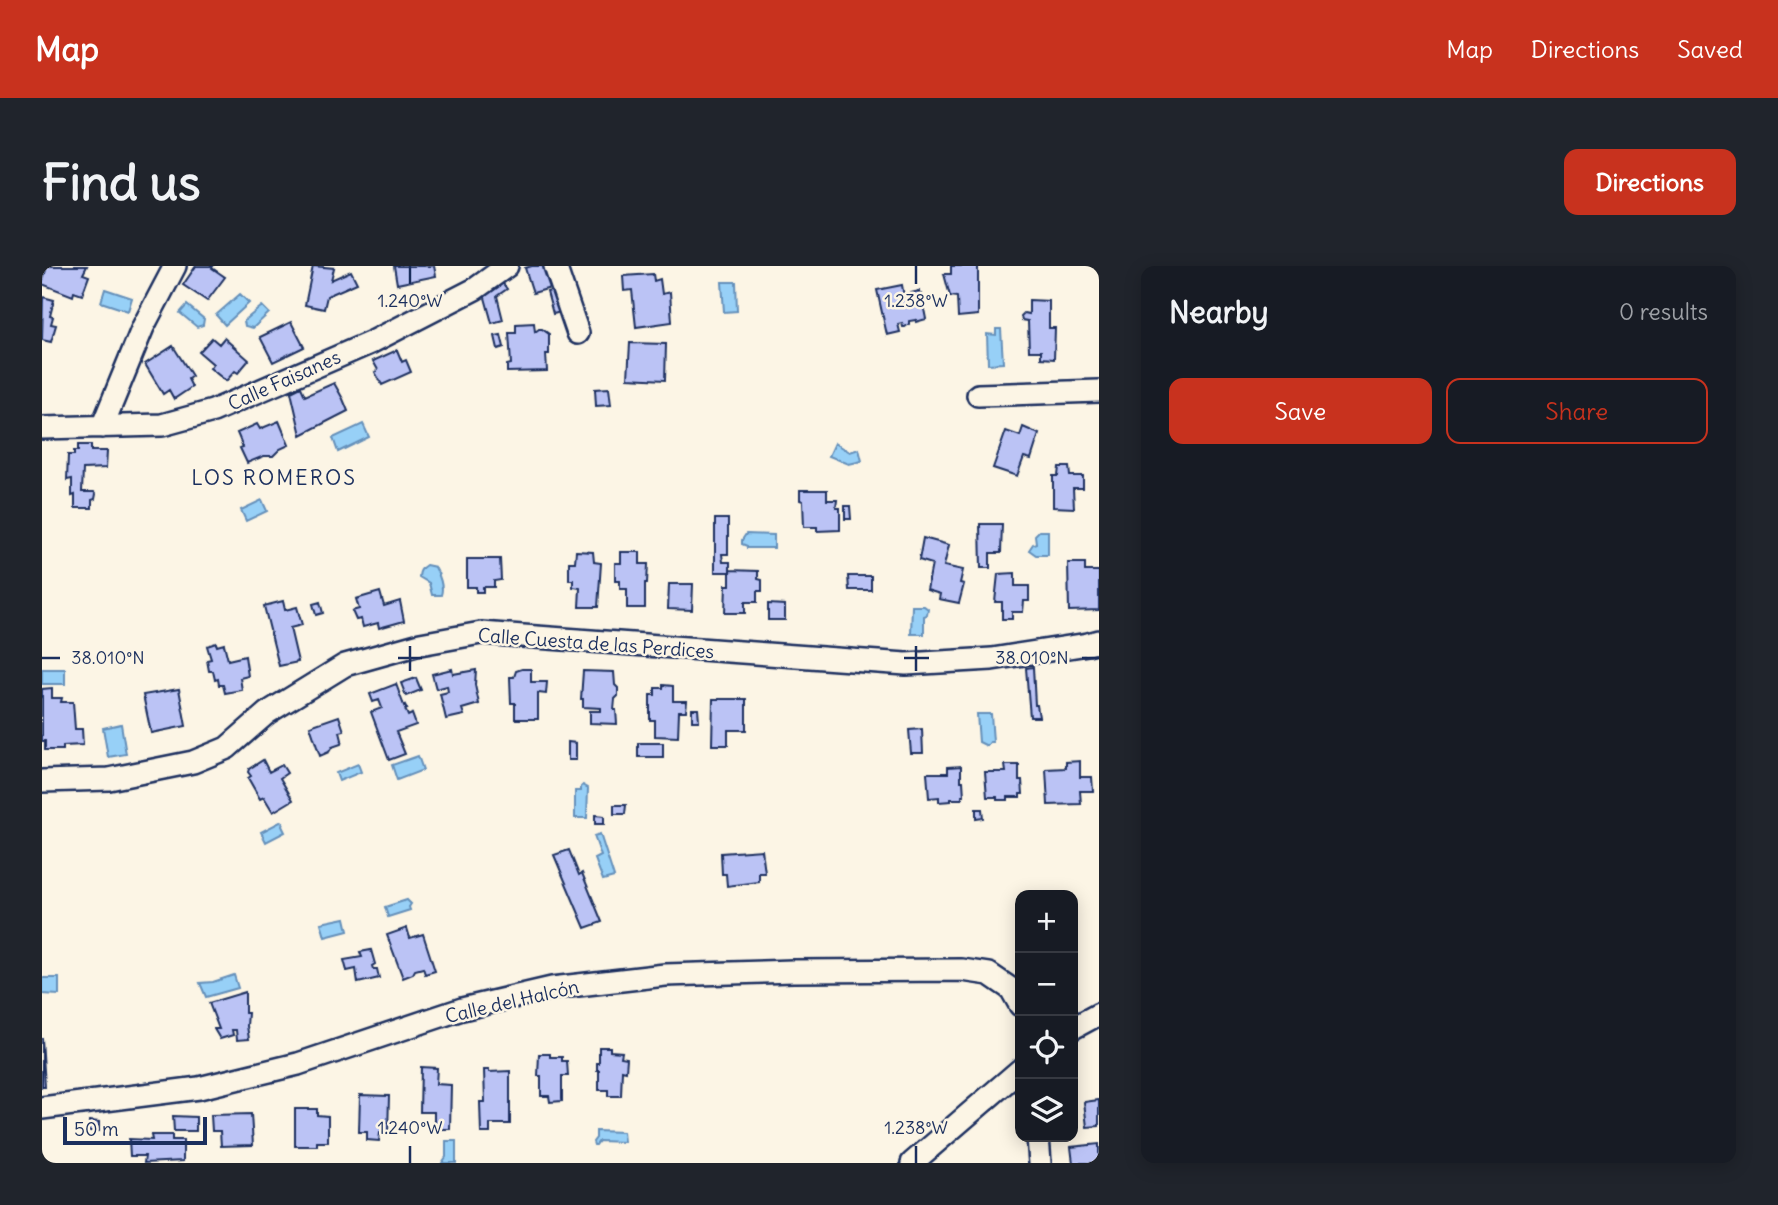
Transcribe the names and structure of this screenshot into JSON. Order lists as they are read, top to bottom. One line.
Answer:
{"streets":{"street":["Calle Faisanes","Calle Cuesta de las Perdices","Calle del Halcón"]},"districts":["LOS ROMEROS"],"scale_bar":"50 m","page":{"header":"Map","nav":["Map","Directions","Saved"],"buttons":["Directions",["Save","Share"]],"title":"Find us","heading":["Nearby","0 results"],"map_buttons":["+","−"],"scale":"50 m"},"coordinates":["1.240°W","1.238°W","38.010°N"]}
